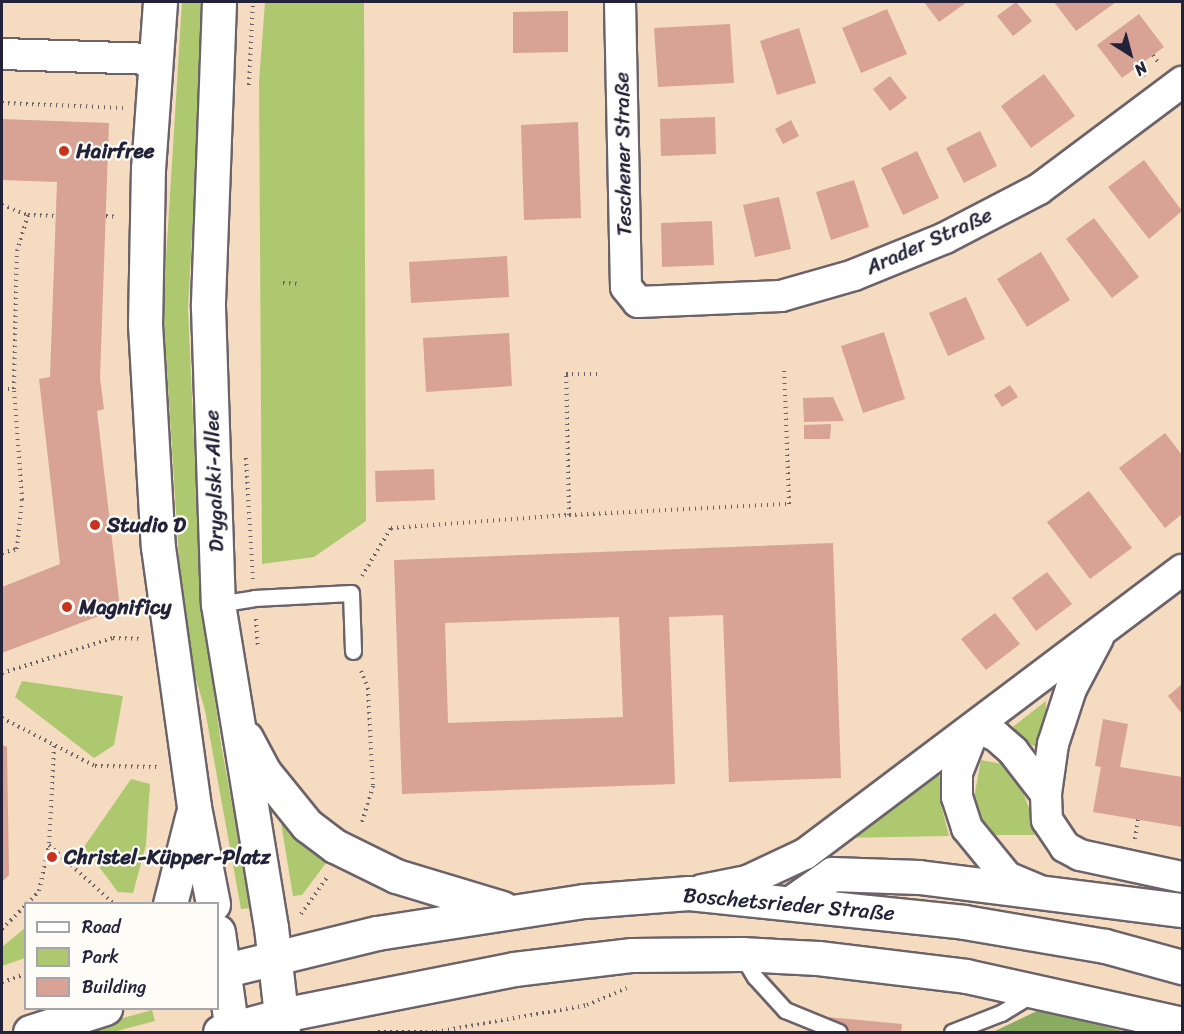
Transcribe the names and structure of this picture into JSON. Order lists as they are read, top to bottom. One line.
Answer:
{"streets":{"main road":["Drygalski-Allee","Boschetsrieder Straße"],"street":["Teschener Straße","Arader Straße"]},"crossings":[["Teschener Straße","Arader Straße"],["Drygalski-Allee","Boschetsrieder Straße"]],"places":["Hairfree","Studio D","Magnificy","Christel-Küpper-Platz"],"legend":["Road","Park","Building"],"north":"bottom right"}
